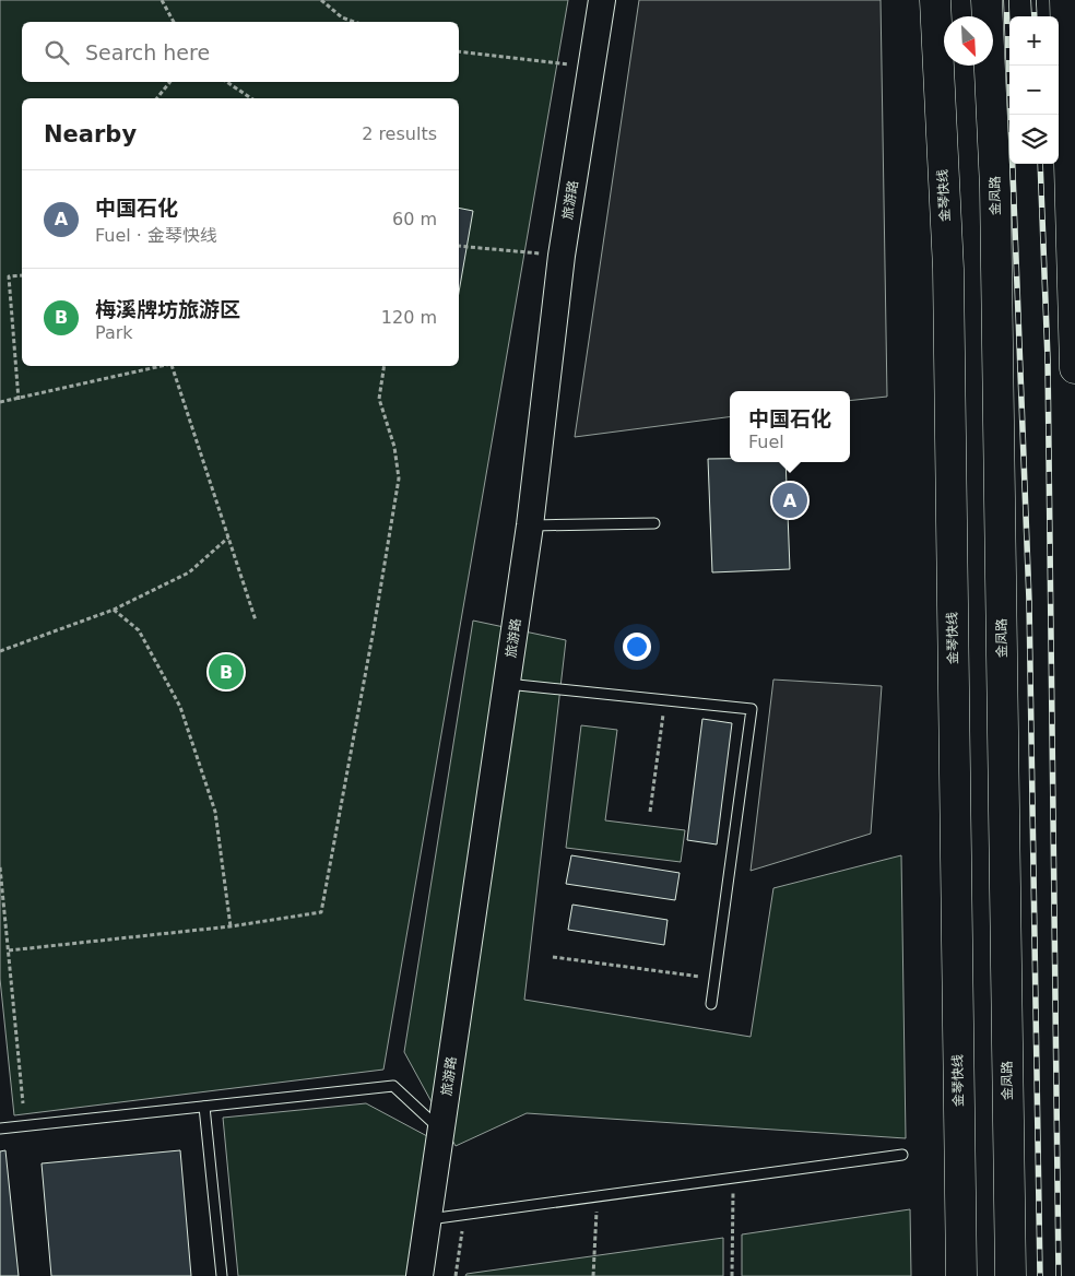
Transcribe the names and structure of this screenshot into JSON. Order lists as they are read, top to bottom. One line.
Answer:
{"streets":{"main road":["金琴快线","金凤路"],"street":["旅游路"]},"north":"bottom right","page":{"map_buttons":["+","−"],"search":"Search here","heading":["Nearby","2 results"],"list":[{"mark":"A","name":"中国石化","note":"Fuel · 金琴快线","value":"60 m"},{"mark":"B","name":"梅溪牌坊旅游区","note":"Park","value":"120 m"}],"popup":["中国石化","Fuel"],"pins":["A","B"]}}
